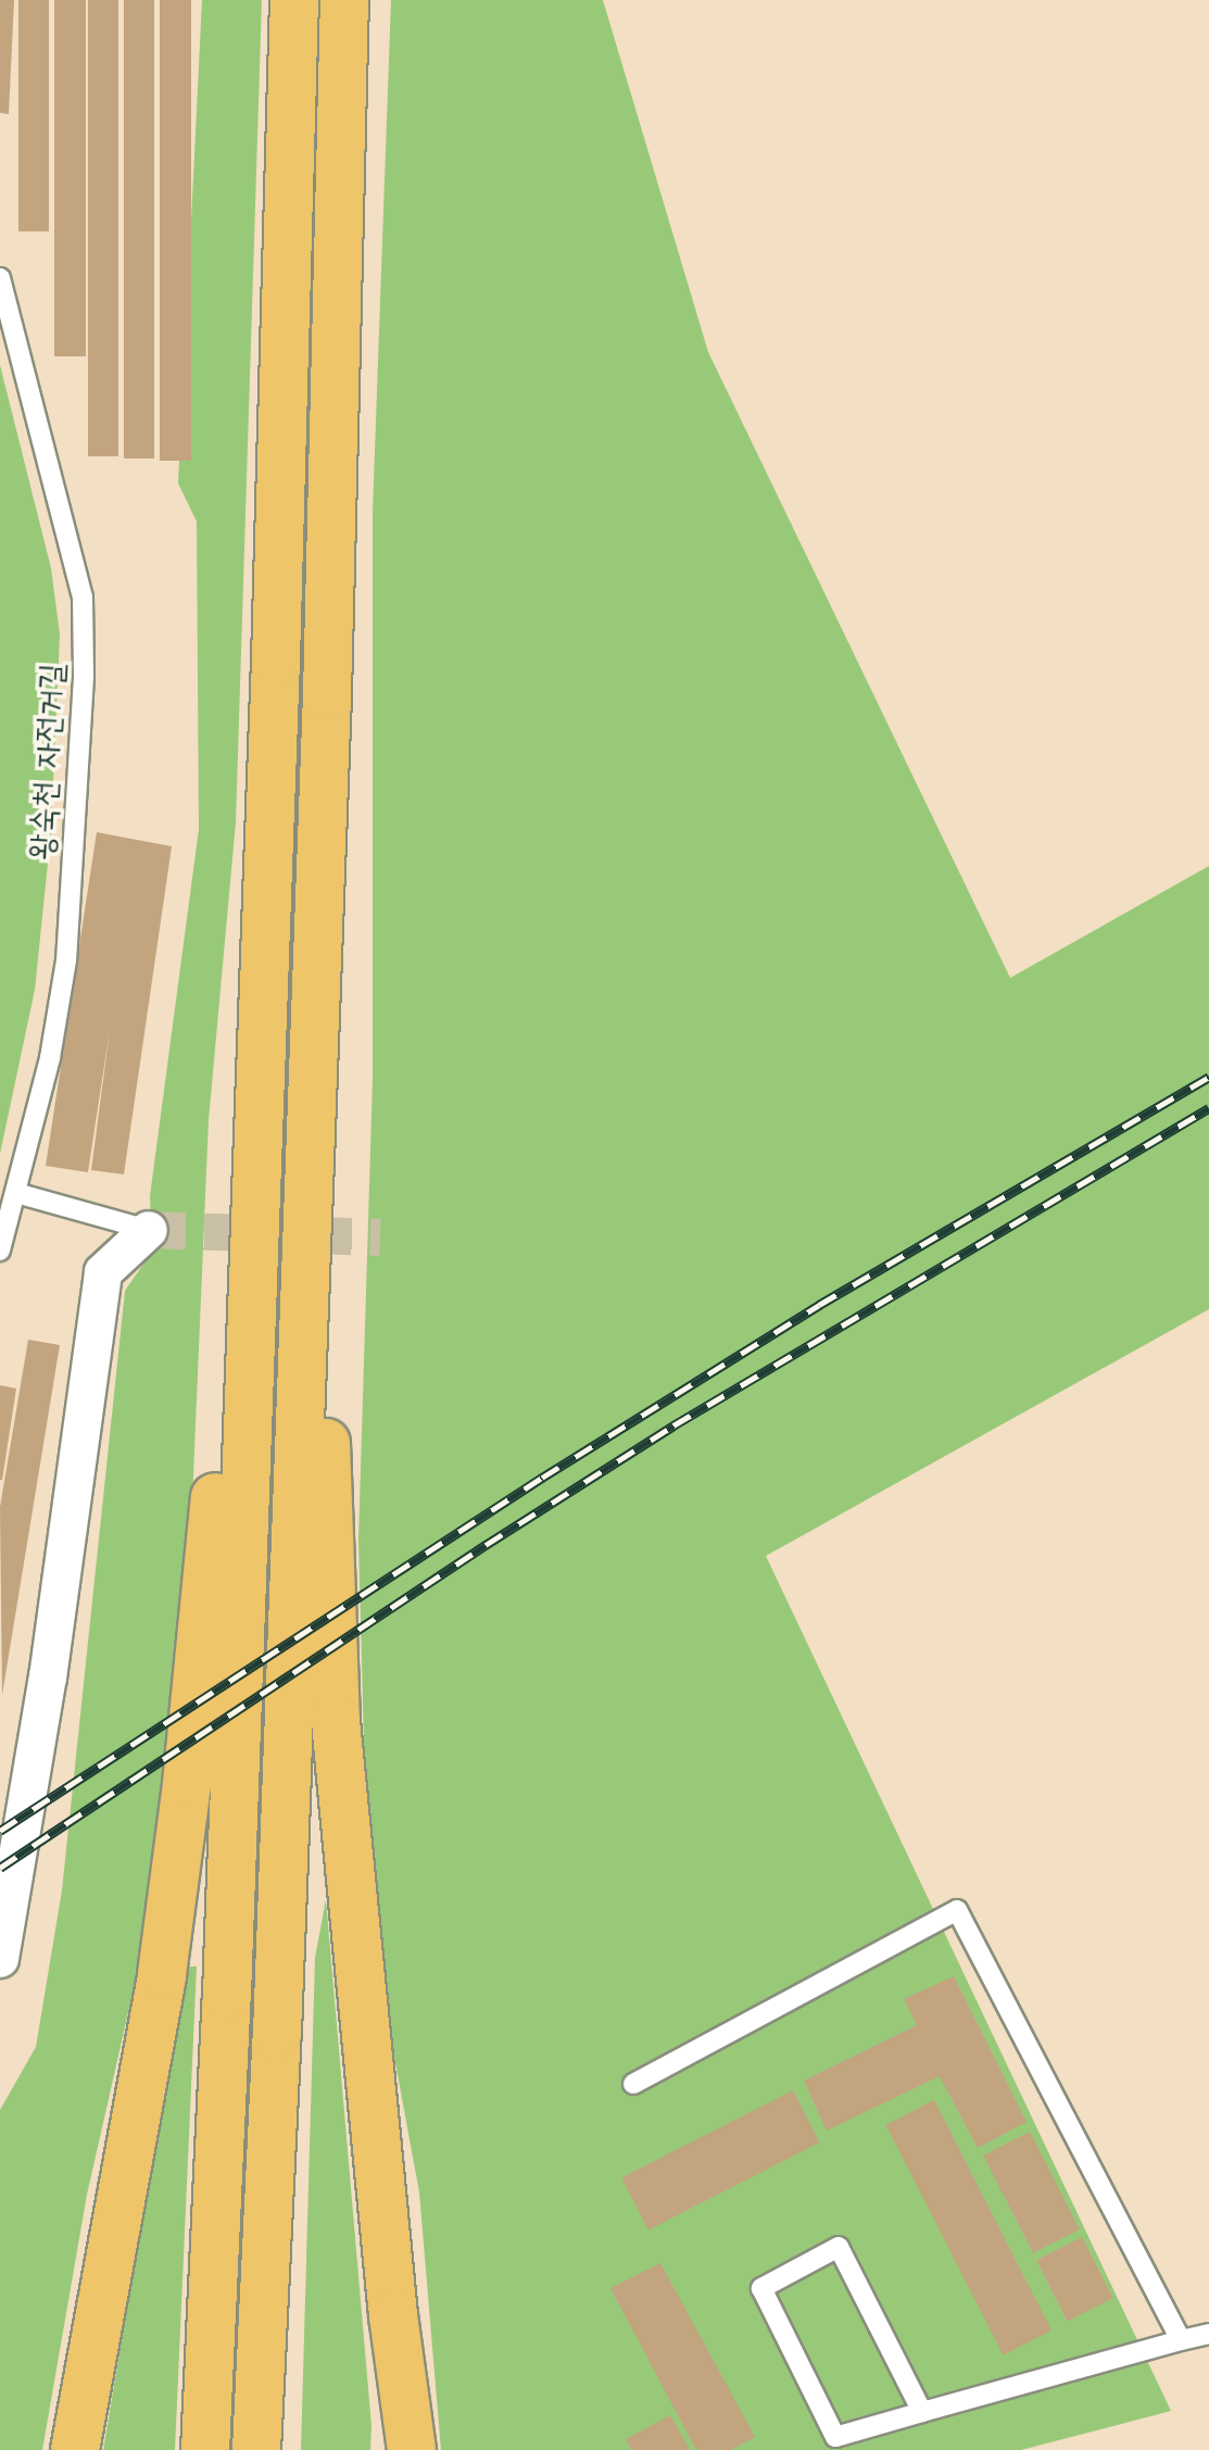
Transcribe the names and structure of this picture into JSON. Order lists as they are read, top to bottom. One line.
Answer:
{"streets":{"lane":["왕숙천 자전거길"]}}
